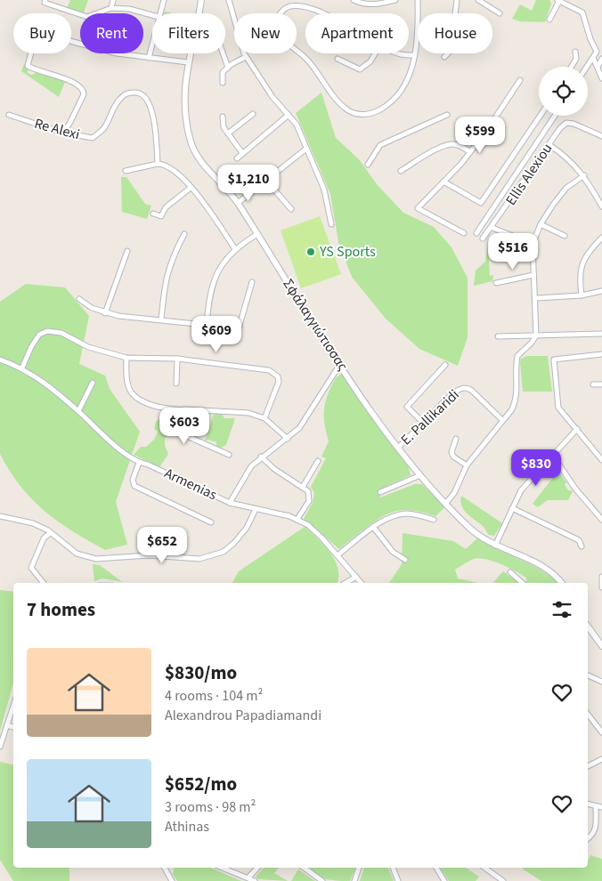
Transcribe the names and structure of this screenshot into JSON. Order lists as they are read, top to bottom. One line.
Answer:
{"streets":{"street":["Re Alexi","Ellis Alexiou","Σφάλαγγιώτισσας","E. Pallikaridi","Armenias"]},"crossings":[["Σφάλαγγιώτισσας","E. Pallikaridi"]],"places":["YS Sports"],"page":{"chip":["Buy","Rent","Filters","New","Apartment","House"],"price":["$599","$1,210","$516","$609","$603","$830","$652"],"heading":"7 homes","list":[{"name":"$830/mo","note":"4 rooms · 104 m² · Alexandrou Papadiamandi"},{"name":"$652/mo","note":"3 rooms · 98 m² · Athinas"}]}}
